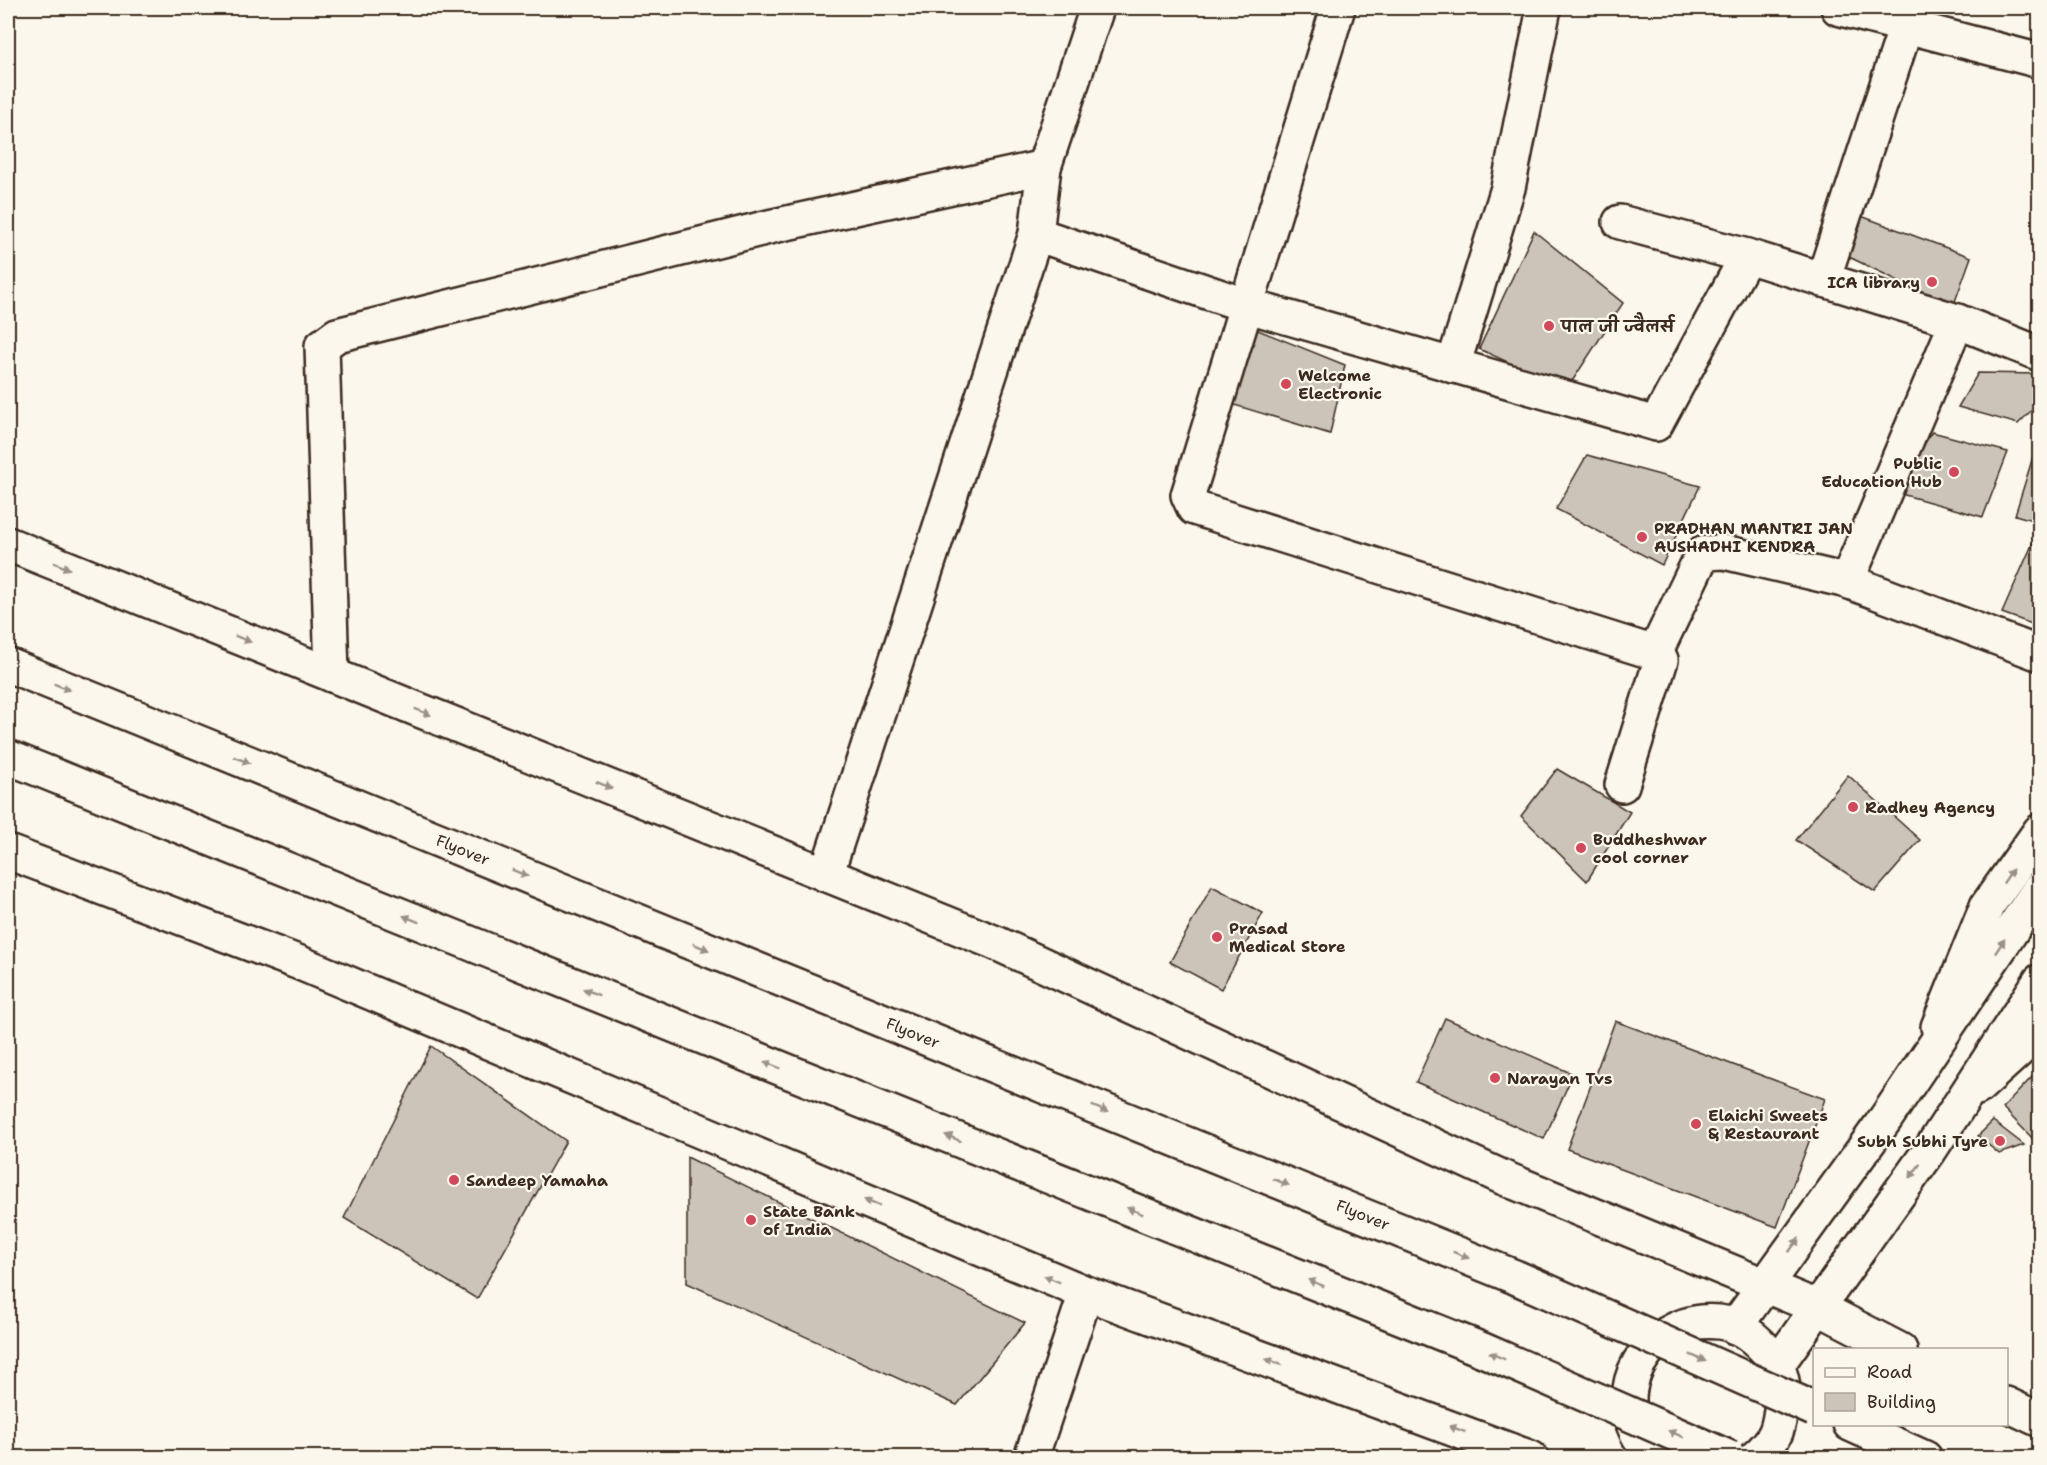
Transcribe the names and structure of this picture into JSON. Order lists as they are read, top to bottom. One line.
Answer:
{"streets":{"main road":["Flyover"]},"places":["ICA library","पाल जी ज्वैलर्स","Welcome Electronic","Public Education Hub","PRADHAN MANTRI JAN AUSHADHI KENDRA","Radhey Agency","Buddheshwar cool corner","Prasad Medical Store","Narayan Tvs","Elaichi Sweets & Restaurant","Subh Subhi Tyre","Sandeep Yamaha","State Bank of India"],"legend":["Road","Building"]}
